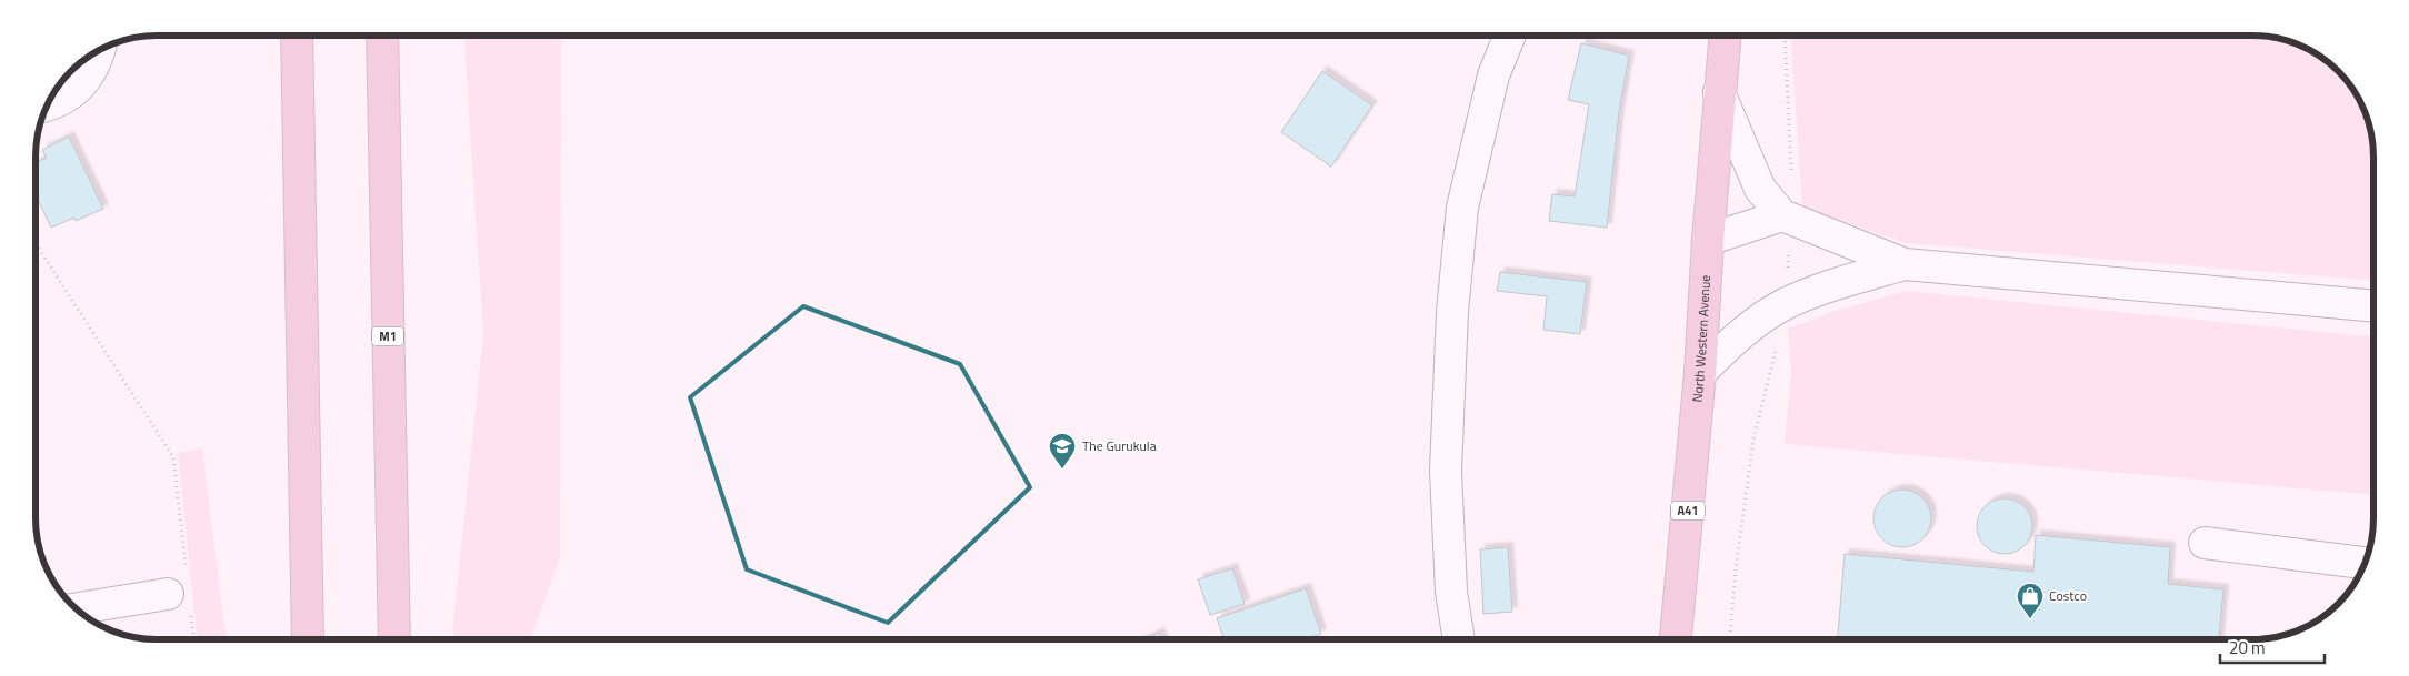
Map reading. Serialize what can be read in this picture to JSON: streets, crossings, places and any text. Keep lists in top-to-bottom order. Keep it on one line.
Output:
{"streets":{"highway":["M1","North Western Avenue","A41"]},"places":{"school or university":["The Gurukula"],"shop":["Costco"]},"scale_bar":"20 m"}
